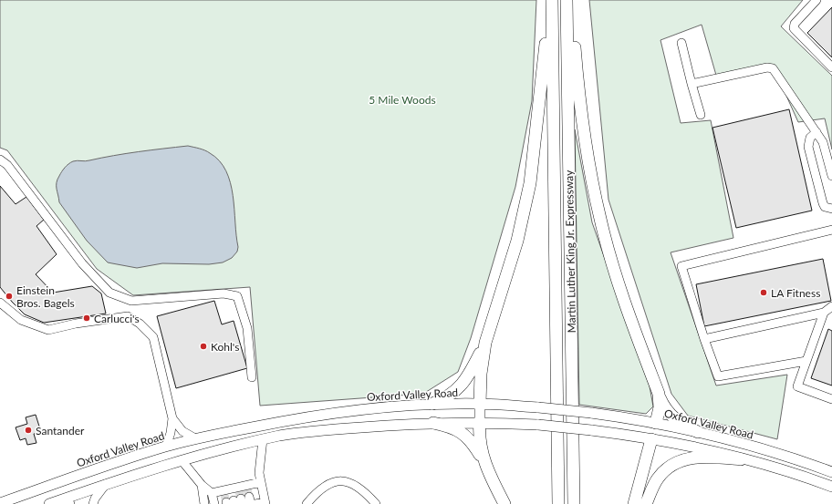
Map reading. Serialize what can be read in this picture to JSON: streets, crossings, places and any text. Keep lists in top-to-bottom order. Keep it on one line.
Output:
{"streets":{"highway":["Martin Luther King Jr. Expressway"],"main road":["Oxford Valley Road"]},"parks":["5 Mile Woods"],"places":["LA Fitness","Einstein Bros. Bagels","Carlucci's","Kohl's","Santander"]}
